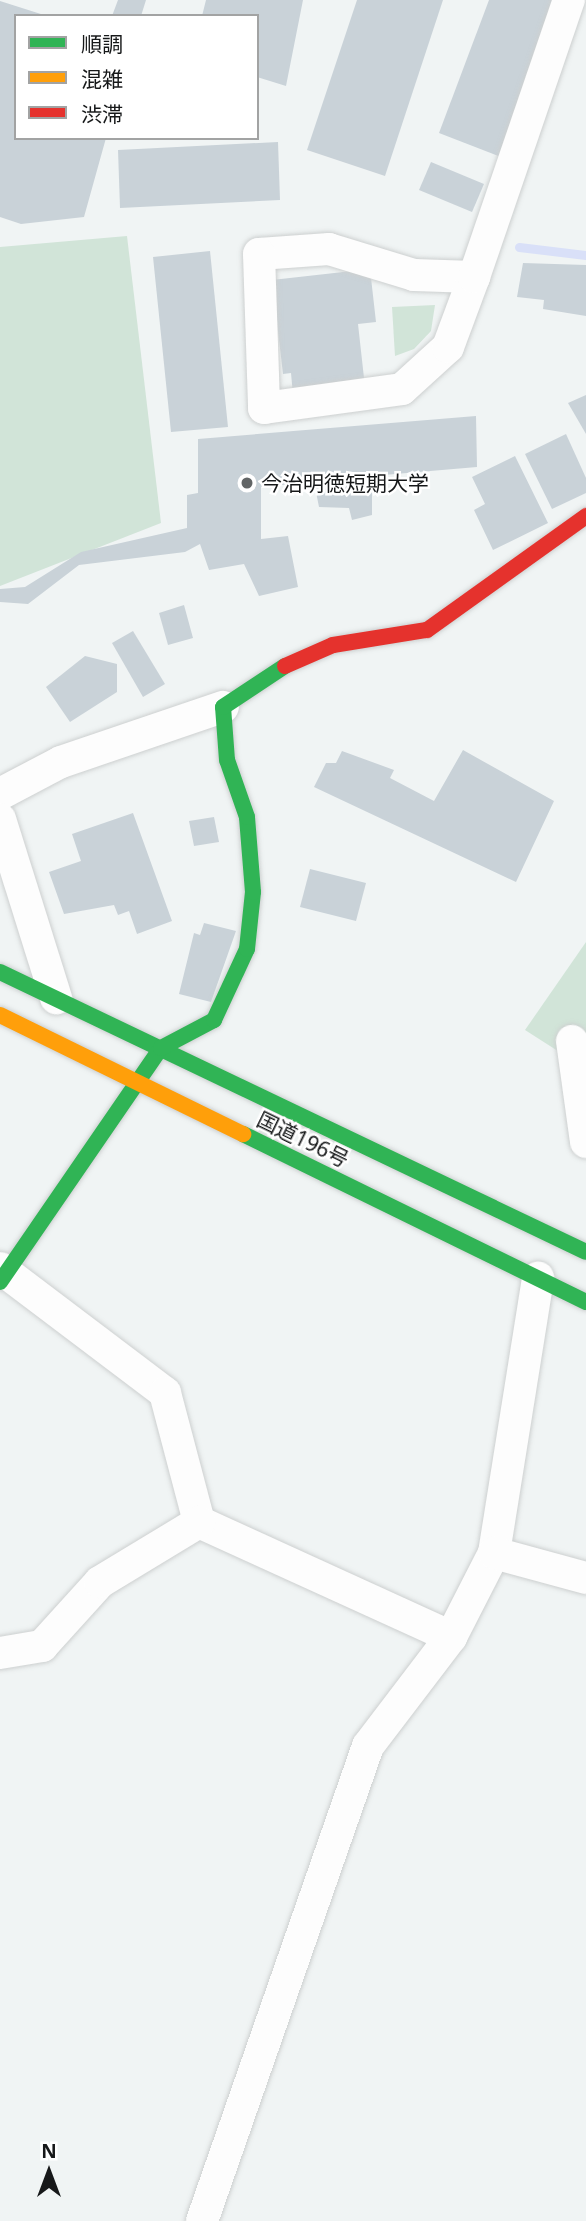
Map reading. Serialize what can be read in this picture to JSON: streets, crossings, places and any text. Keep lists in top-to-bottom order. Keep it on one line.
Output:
{"streets":{"main road":["国道196号"]},"places":["今治明徳短期大学"],"legend":["順調","混雑","渋滞"],"north":"top"}
